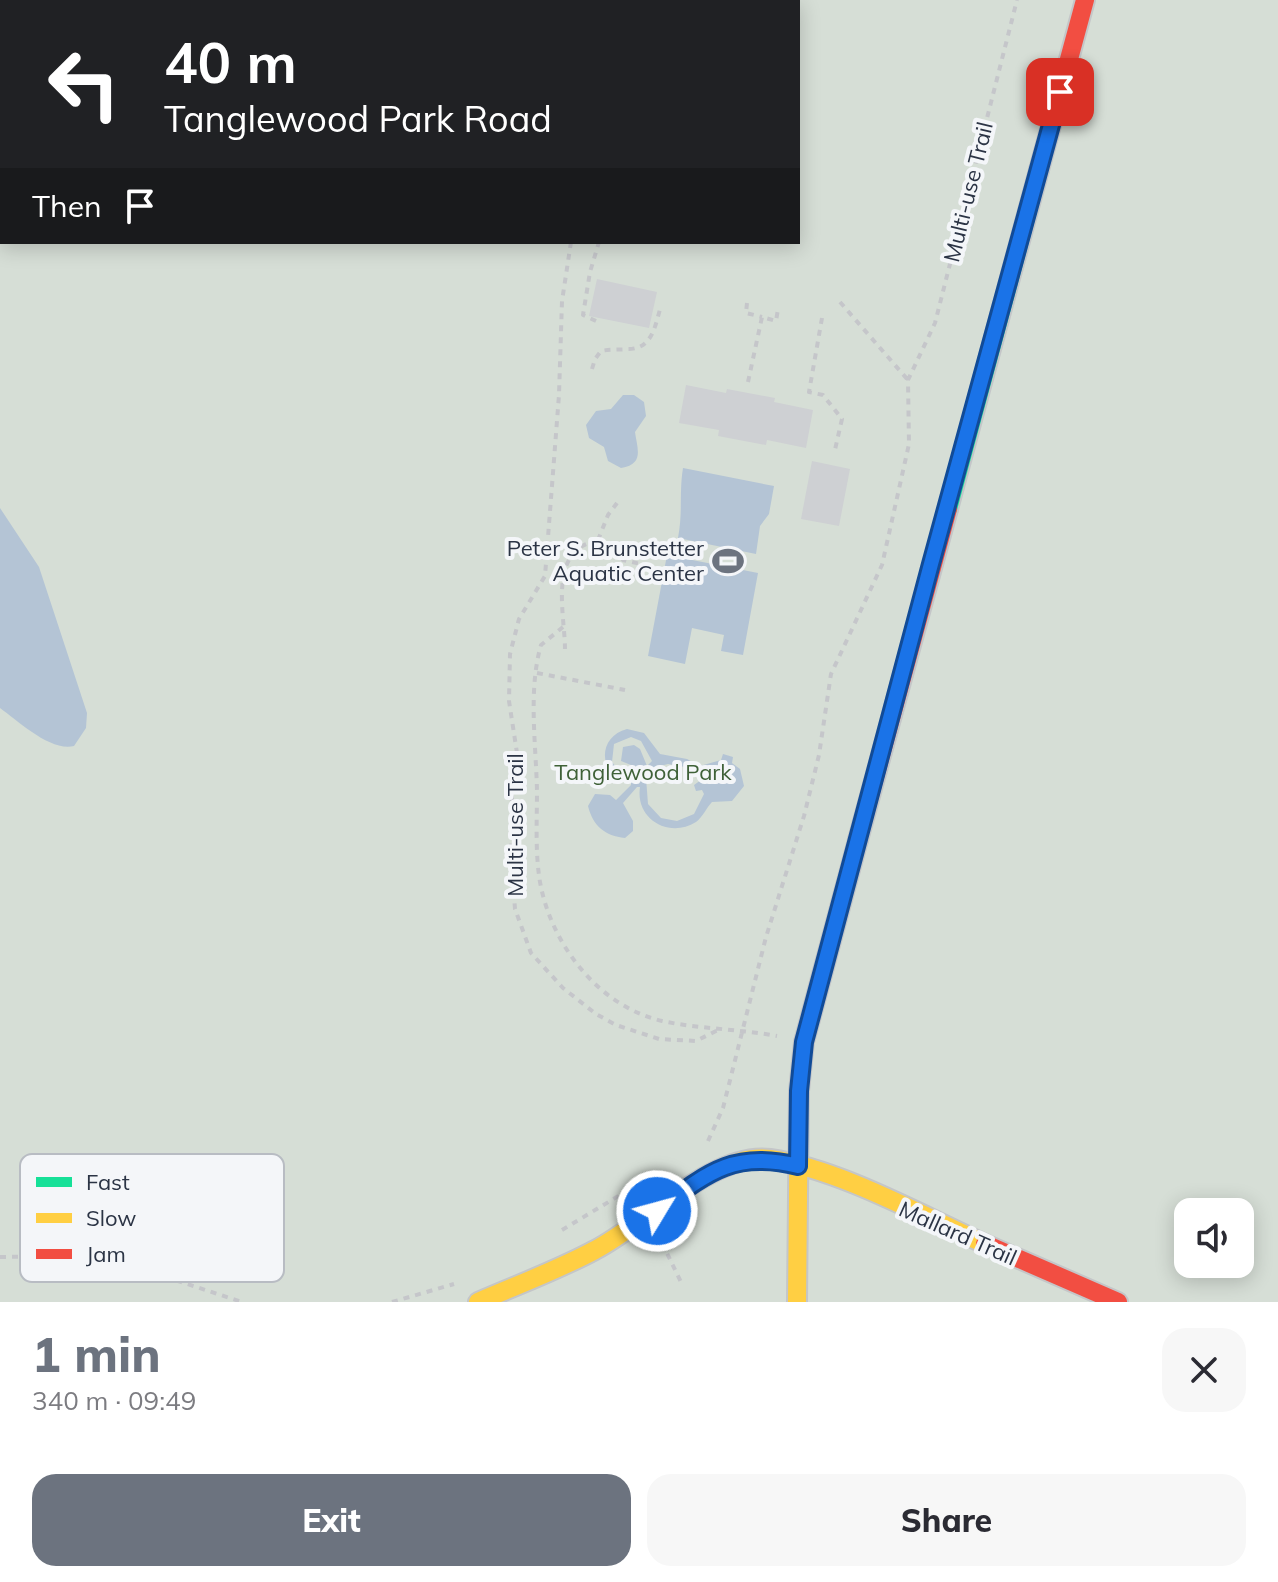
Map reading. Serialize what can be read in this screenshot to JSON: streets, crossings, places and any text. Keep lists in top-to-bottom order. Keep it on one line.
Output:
{"streets":{"street":["Mallard Trail"],"path":["Multi-use Trail"]},"parks":["Tanglewood Park"],"places":{"sports":["Peter S. Brunstetter Aquatic Center"]},"legend":["Fast","Slow","Jam"],"page":{"turn":["40 m","Tanglewood Park Road"],"then":"Then","heading":["1 min","340 m · 09:49"],"buttons":["Exit","Share"]}}
